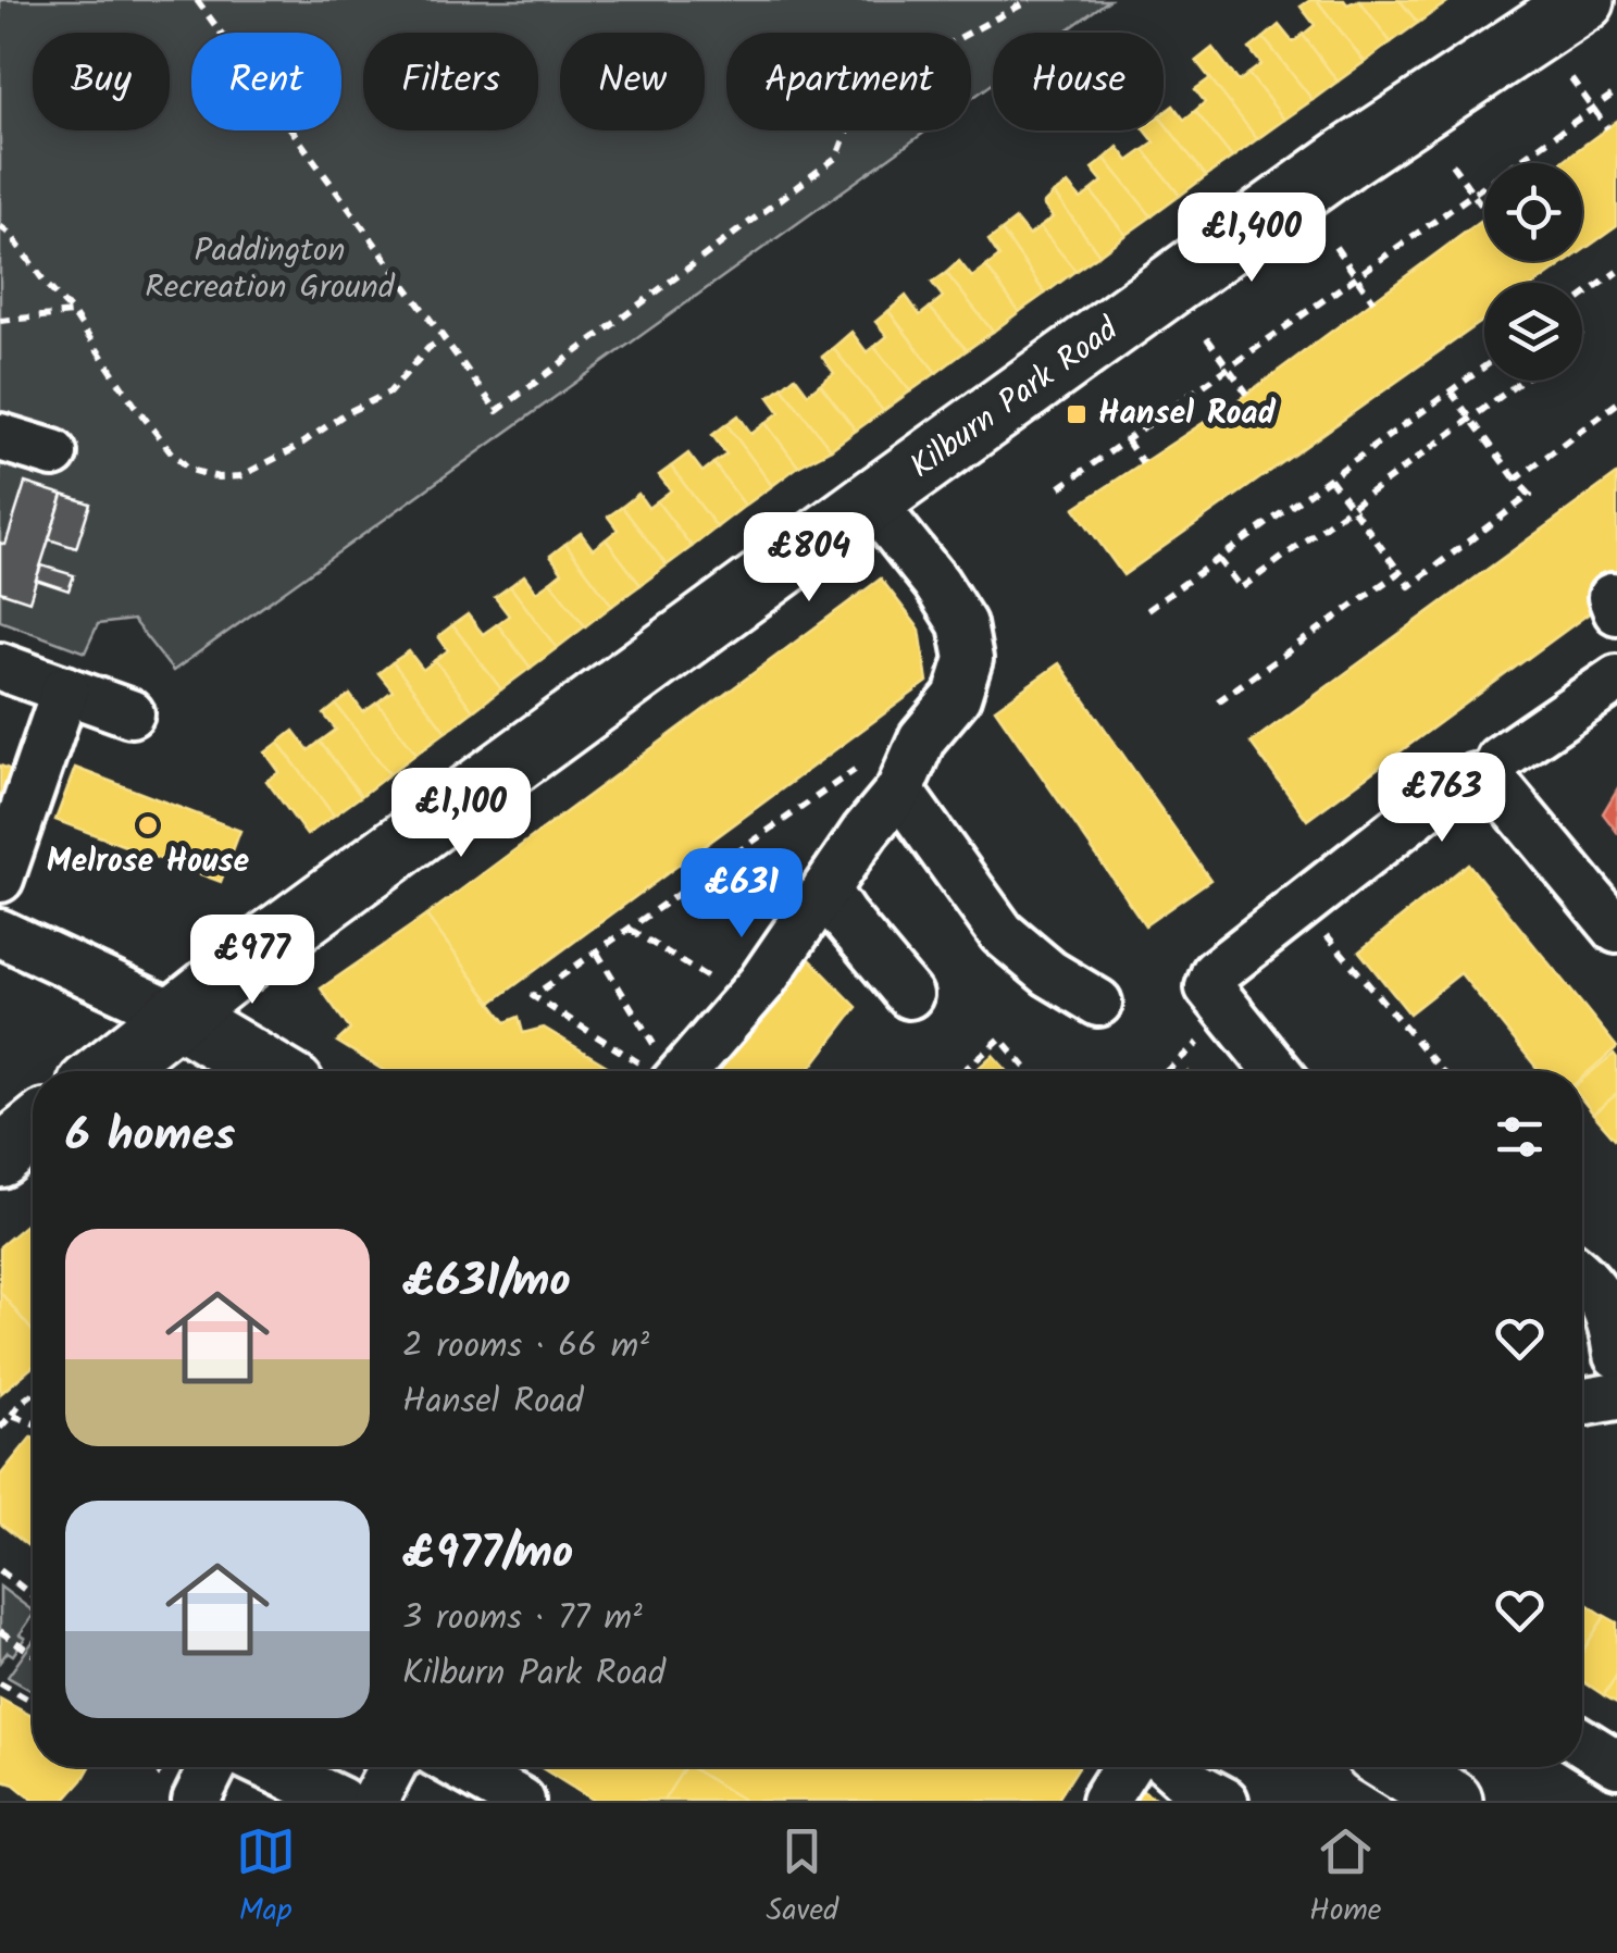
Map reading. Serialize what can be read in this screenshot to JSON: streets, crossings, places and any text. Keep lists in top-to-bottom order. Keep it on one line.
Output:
{"streets":{"main road":["Kilburn Park Road"]},"parks":["Paddington Recreation Ground"],"places":{"transit":["Hansel Road"],"other":["Melrose House"]},"page":{"chip":["Buy","Rent","Filters","New","Apartment","House"],"price":["£1,400","£804","£763","£1,100","£631","£977"],"heading":"6 homes","list":[{"name":"£631/mo","note":"2 rooms · 66 m² · Hansel Road"},{"name":"£977/mo","note":"3 rooms · 77 m² · Kilburn Park Road"}],"tabs":["Map","Saved","Home"]}}
